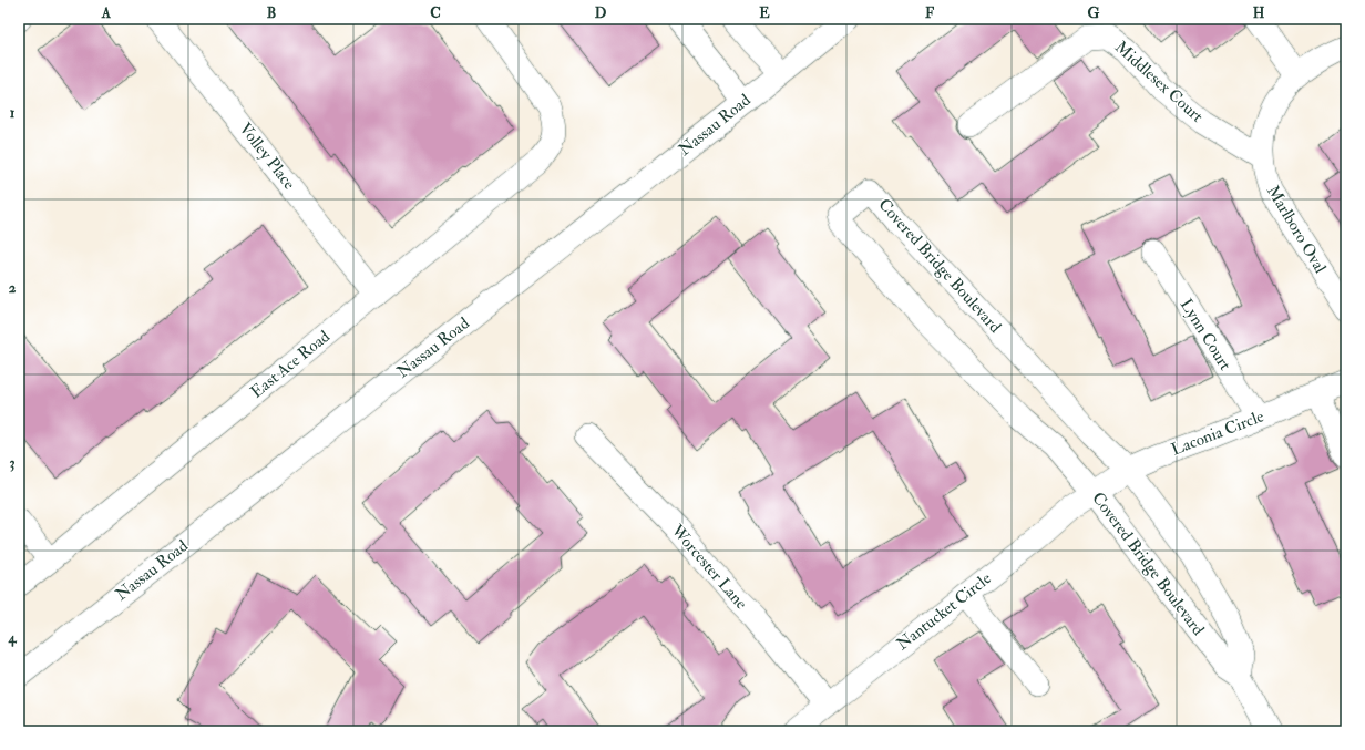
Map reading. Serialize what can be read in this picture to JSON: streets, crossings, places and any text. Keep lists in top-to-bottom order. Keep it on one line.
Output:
{"streets":{"street":["Middlesex Court","Nassau Road","Volley Place","Marlboro Oval","Covered Bridge Boulevard","Lynn Court","East Ace Road","Laconia Circle","Worcester Lane","Nantucket Circle"]},"crossings":[["Middlesex Court","Marlboro Oval"],["Volley Place","East Ace Road"],["Covered Bridge Boulevard","Laconia Circle"],["Covered Bridge Boulevard","Nantucket Circle"],["Lynn Court","Laconia Circle"],["Laconia Circle","Nantucket Circle"],["Worcester Lane","Nantucket Circle"]],"grid":{"columns":["A","B","C","D","E","F","G","H"],"rows":["1","2","3","4"]}}
